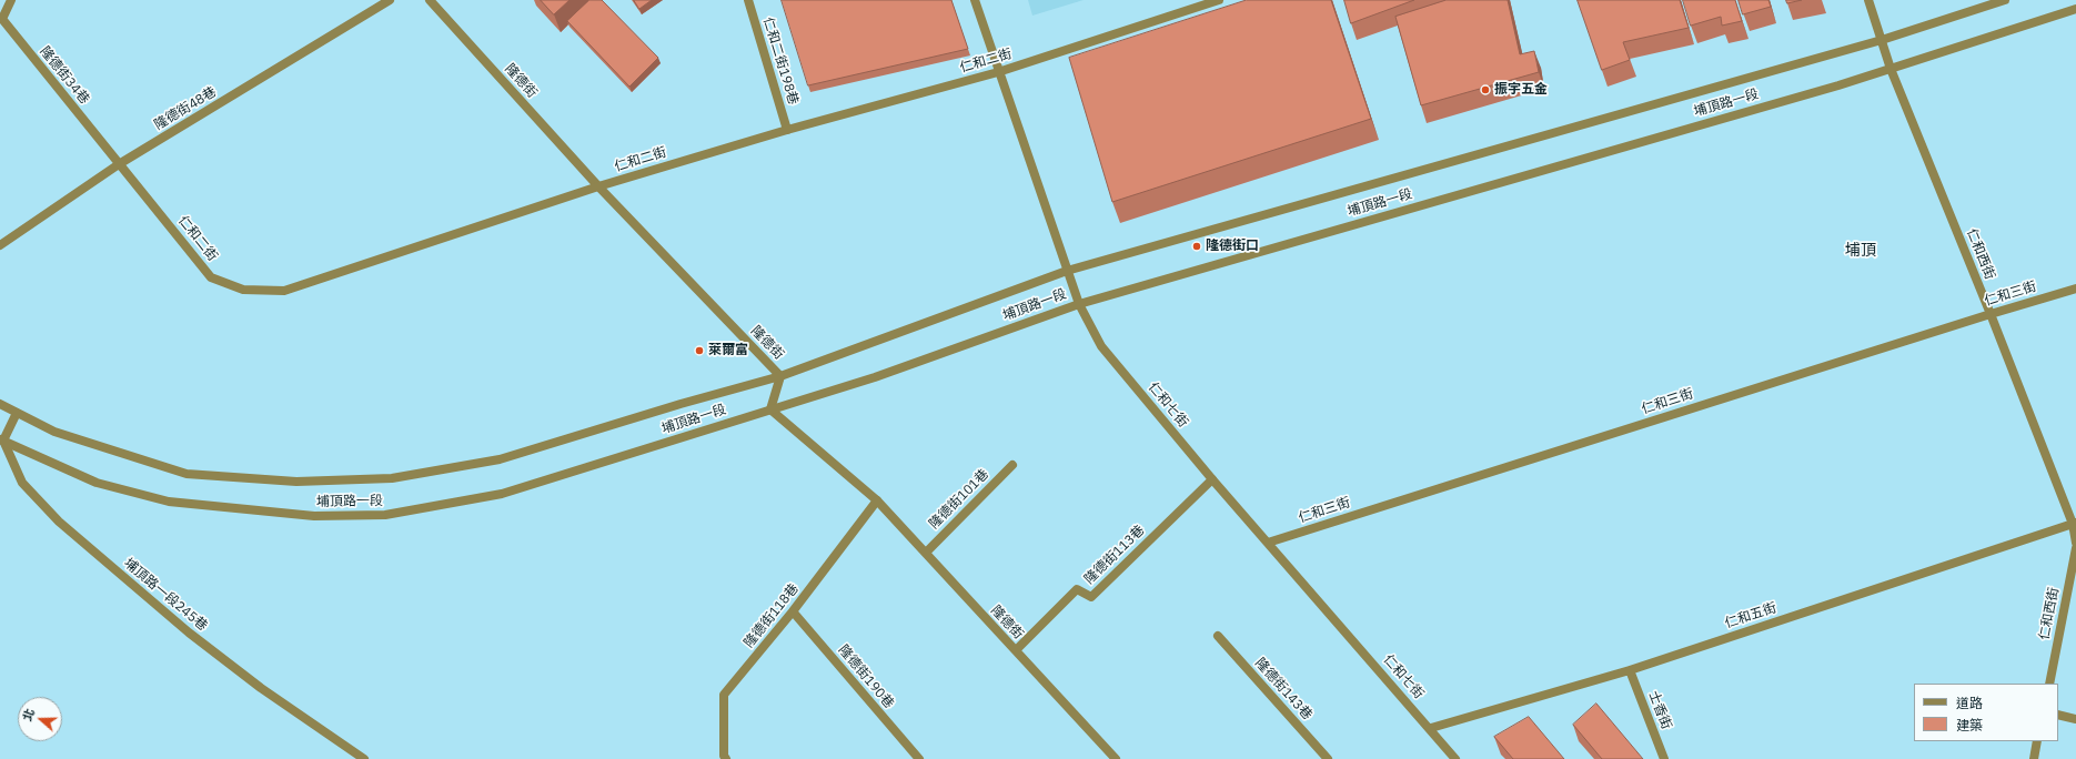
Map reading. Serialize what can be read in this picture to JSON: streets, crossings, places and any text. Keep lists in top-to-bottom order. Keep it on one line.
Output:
{"streets":{"street":["仁和二街198巷","仁和二街","隆德街34巷","隆德街","埔頂路一段","隆德街48巷","仁和西街","仁和三街","仁和七街","隆德街101巷","隆德街113巷","埔頂路一段245巷","隆德街118巷","仁和五街","隆德街190巷","隆德街143巷","士香街"]},"crossings":[["仁和二街198巷","仁和二街"],["仁和二街","隆德街34巷"],["仁和二街","隆德街"],["仁和二街","隆德街48巷"],["仁和二街","仁和七街"],["隆德街34巷","隆德街48巷"],["隆德街","埔頂路一段"],["隆德街","隆德街101巷"],["隆德街","隆德街113巷"],["隆德街","隆德街118巷"],["埔頂路一段","仁和西街"],["埔頂路一段","仁和七街"],["埔頂路一段","埔頂路一段245巷"],["仁和西街","仁和三街"],["仁和西街","仁和五街"],["仁和三街","仁和七街"],["仁和七街","隆德街113巷"],["仁和七街","仁和五街"],["隆德街118巷","隆德街190巷"],["仁和五街","士香街"]],"districts":["埔頂"],"places":["振宇五金","隆德街口","萊爾富"],"legend":["道路","建築"],"north":"left"}
